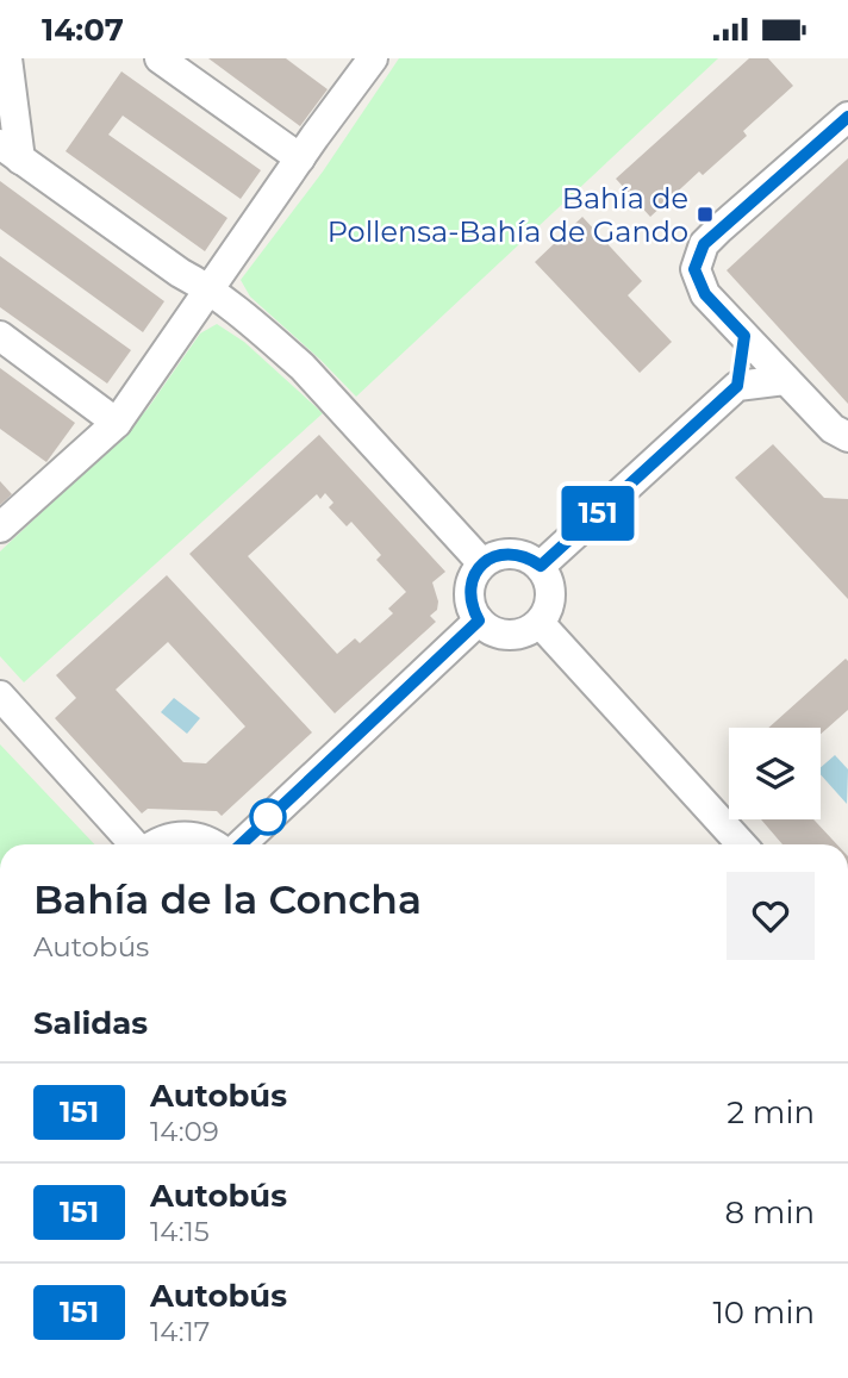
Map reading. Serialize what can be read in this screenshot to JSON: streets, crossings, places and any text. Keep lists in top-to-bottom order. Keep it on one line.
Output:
{"places":{"transit":["Bahía de Pollensa-Bahía de Gando"]},"lines":["bus line 151"],"page":{"status":"14:07","on_map":"151","heading":[["Bahía de la Concha","Autobús"],"Salidas"],"list":[{"mark":"151","name":"Autobús","note":"14:09","value":"2 min"},{"mark":"151","name":"Autobús","note":"14:15","value":"8 min"},{"mark":"151","name":"Autobús","note":"14:17","value":"10 min"}]}}
